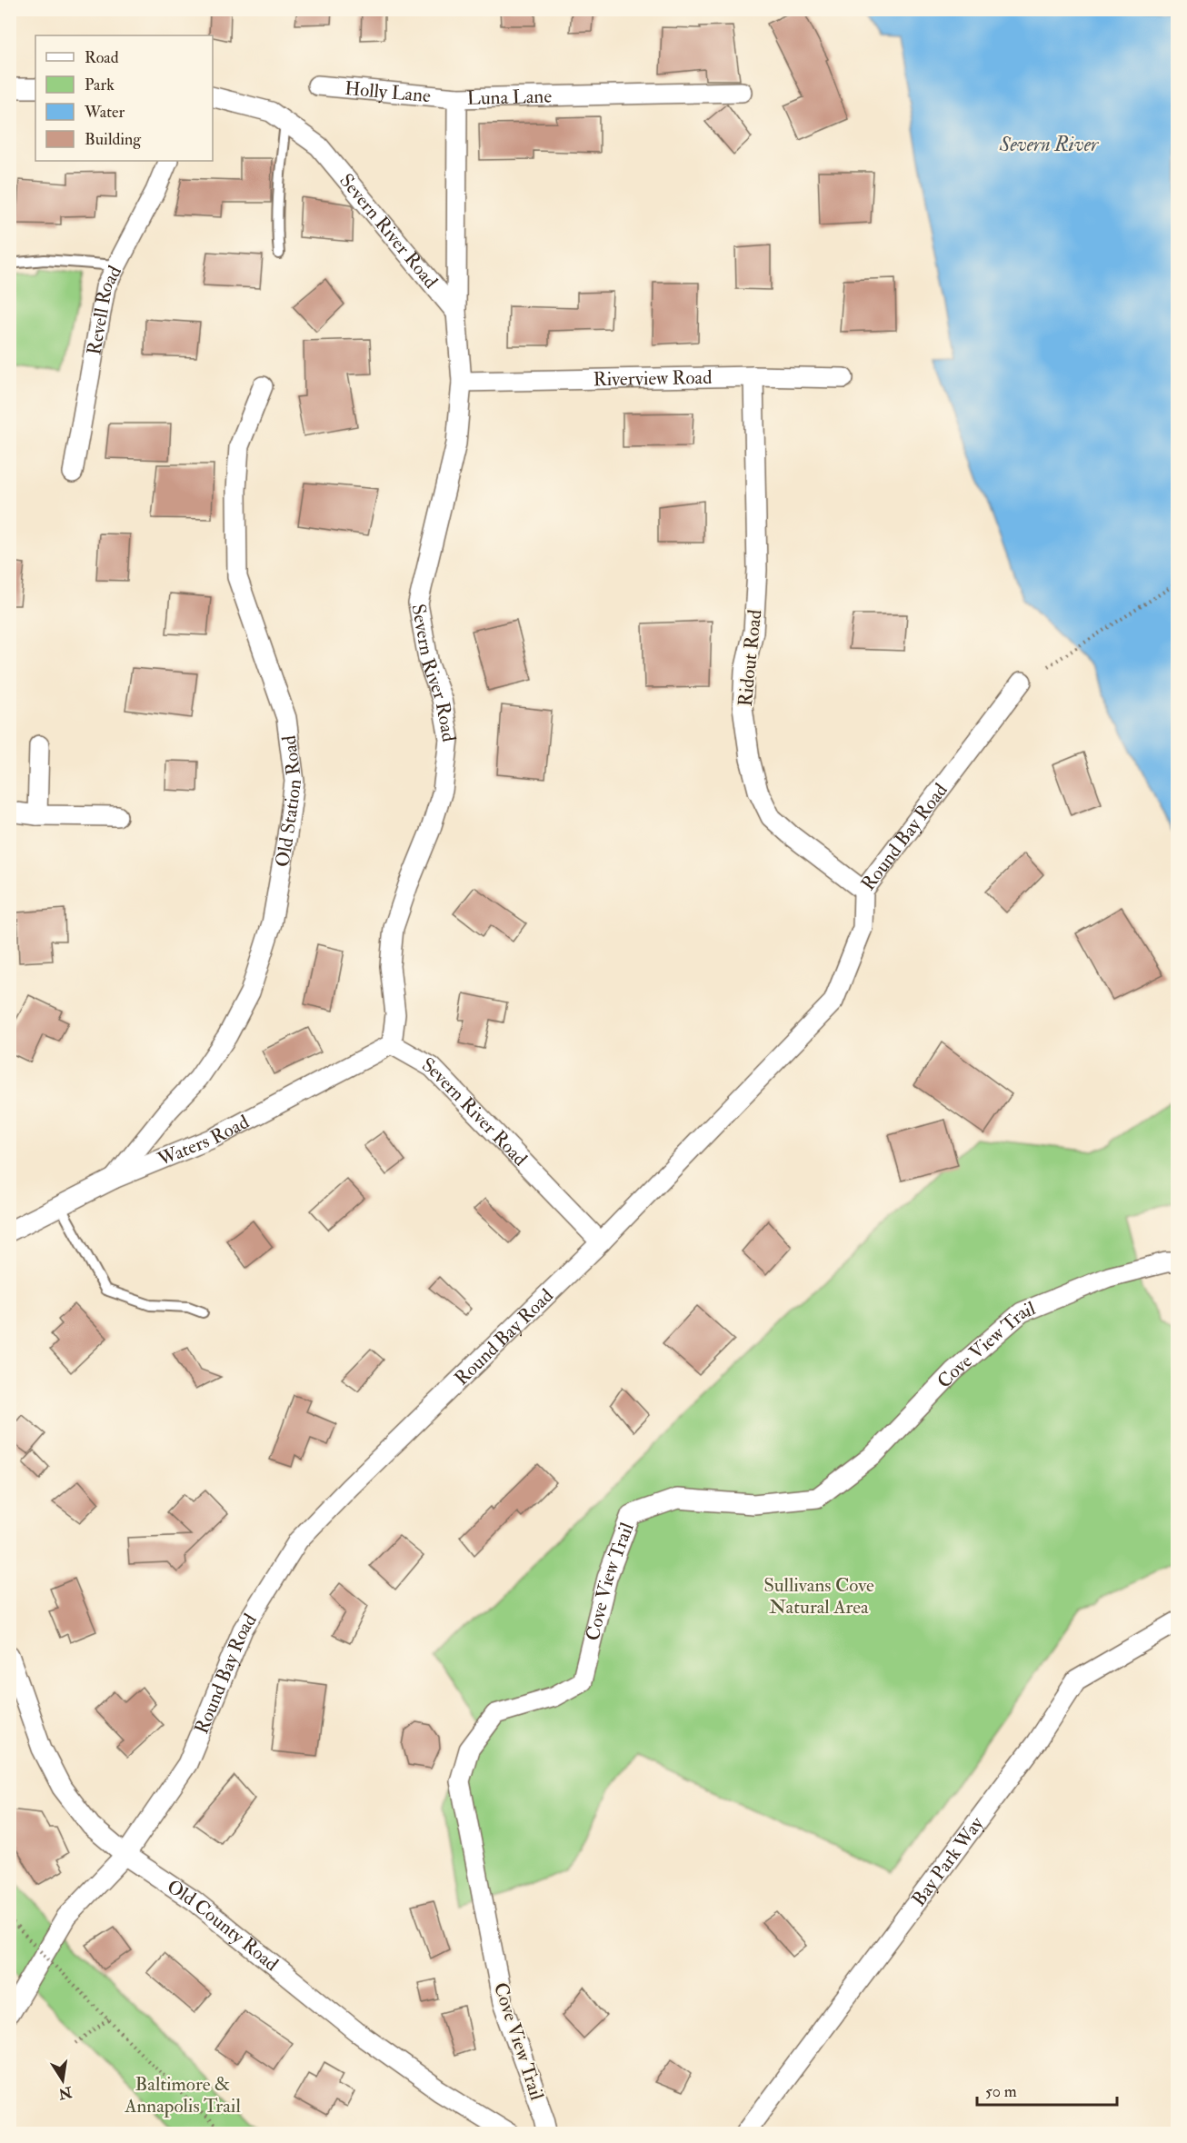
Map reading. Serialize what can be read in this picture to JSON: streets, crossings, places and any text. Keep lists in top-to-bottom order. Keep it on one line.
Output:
{"streets":{"street":["Holly Lane","Luna Lane","Severn River Road","Revell Road","Riverview Road","Ridout Road","Old Station Road","Round Bay Road","Waters Road","Cove View Trail","Bay Park Way","Old County Road"]},"crossings":[["Holly Lane","Luna Lane"],["Luna Lane","Severn River Road"],["Severn River Road","Riverview Road"],["Severn River Road","Round Bay Road"],["Severn River Road","Waters Road"],["Riverview Road","Ridout Road"],["Ridout Road","Round Bay Road"],["Old Station Road","Waters Road"],["Round Bay Road","Old County Road"]],"water":["Severn River"],"parks":["Sullivans Cove Natural Area","Baltimore & Annapolis Trail"],"legend":["Road","Park","Water","Building"],"scale_bar":"50 m","north":"bottom"}
